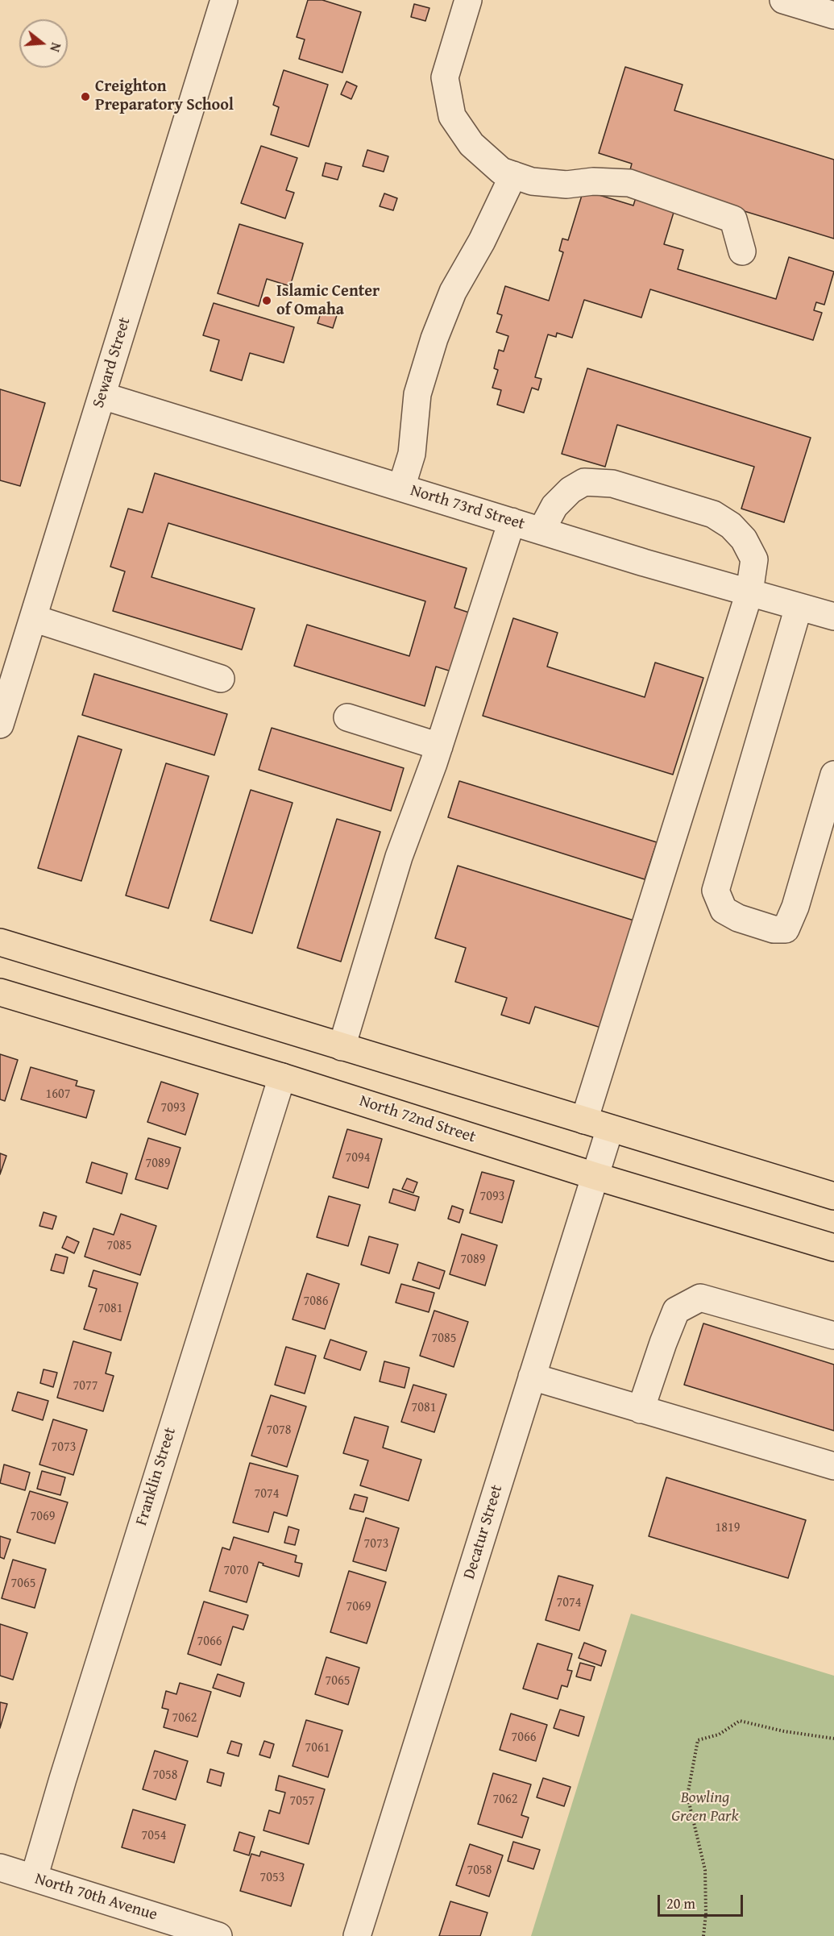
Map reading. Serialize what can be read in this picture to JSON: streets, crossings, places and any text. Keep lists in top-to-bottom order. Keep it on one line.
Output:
{"streets":{"main road":["North 72nd Street"],"street":["Seward Street","North 73rd Street","Franklin Street","Decatur Street","North 70th Avenue"]},"crossings":[["Seward Street","North 73rd Street"],["North 72nd Street","Franklin Street"],["North 72nd Street","Decatur Street"],["Franklin Street","North 70th Avenue"]],"parks":["Bowling Green Park"],"places":["Creighton Preparatory School","Islamic Center of Omaha"],"house_numbers":["1607","7093","7094","7089","7093","7085","7089","7086","7081","7085","7077","7081","7078","7073","7074","7069","1819","7073","7070","7065","7074","7069","7066","7065","7062","7066","7061","7058","7062","7057","7054","7058","7053"],"scale_bar":"20 m","north":"right"}
